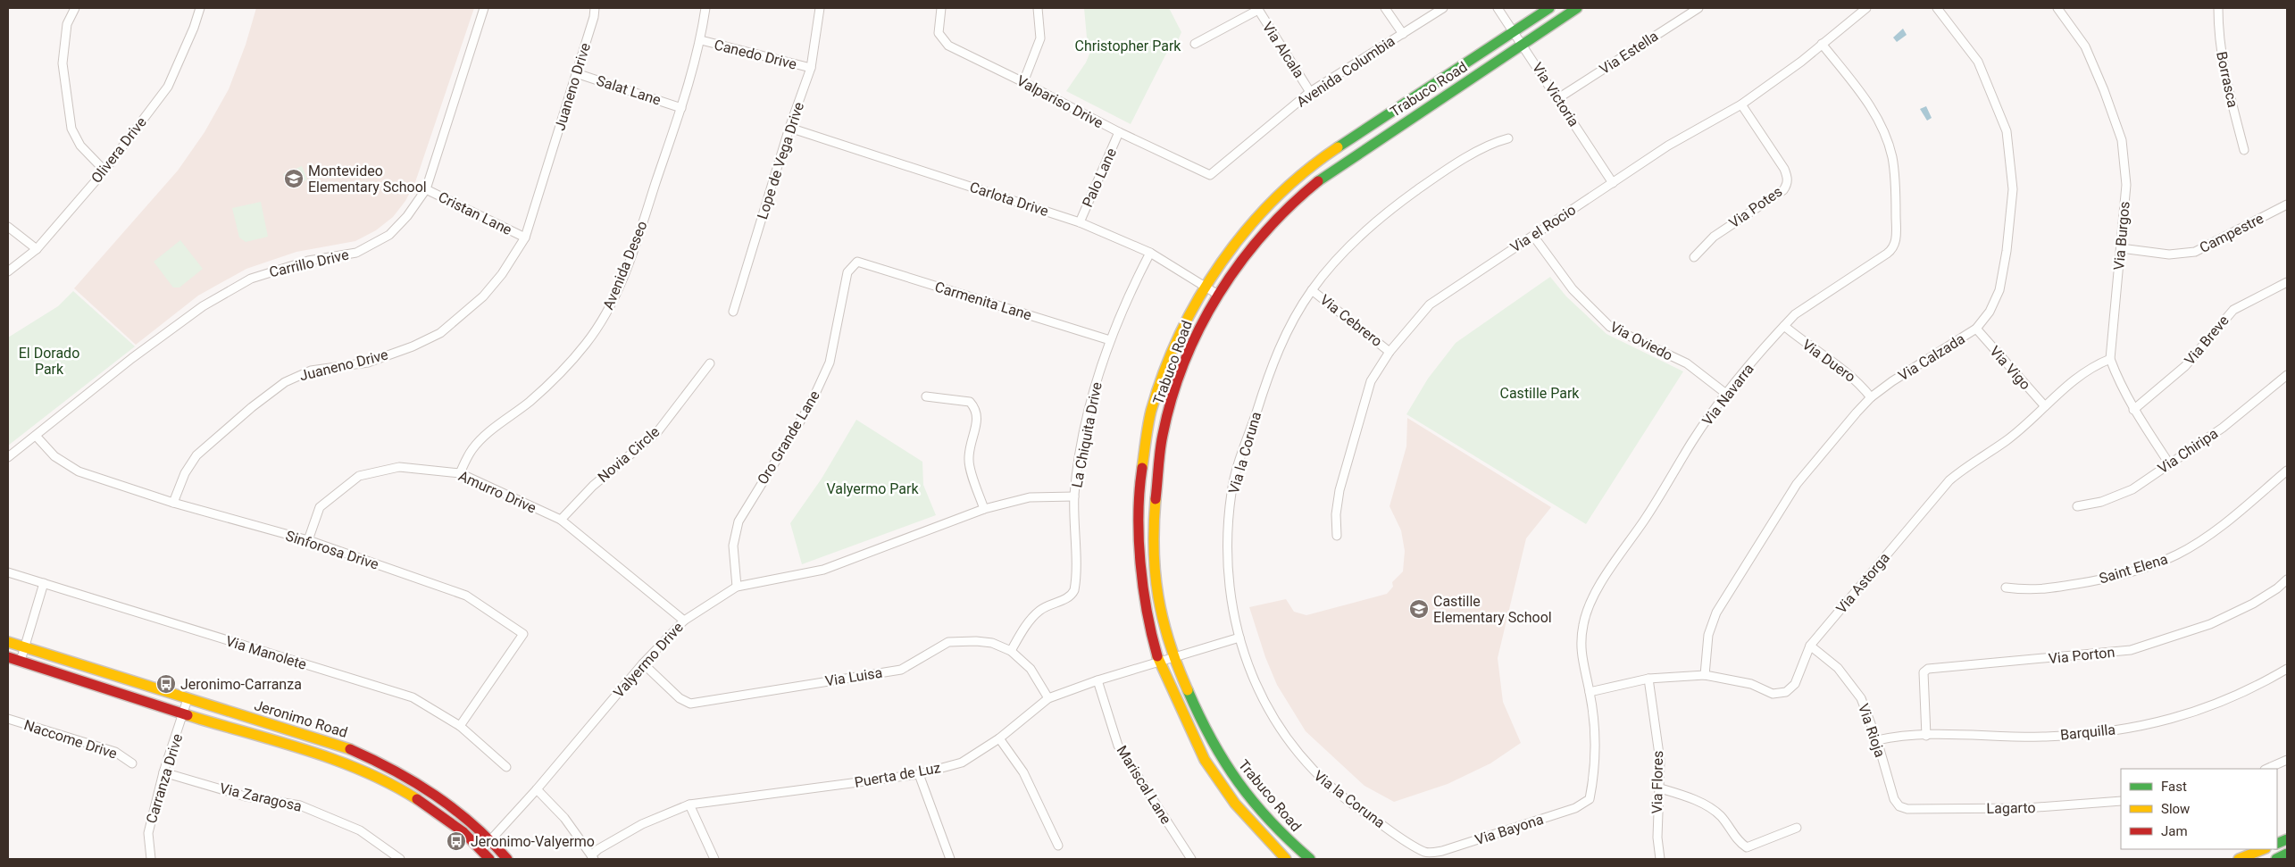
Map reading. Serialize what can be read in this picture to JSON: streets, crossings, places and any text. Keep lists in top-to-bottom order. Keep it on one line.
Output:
{"streets":{"main road":["Trabuco Road","Jeronimo Road"],"street":["Via Alcala","Via Estella","Canedo Drive","Avenida Columbia","Borrasca","Juaneno Drive","Salat Lane","Via Victoria","Valpariso Drive","Olivera Drive","Lope de Vega Drive","Palo Lane","Carlota Drive","Via Potes","Cristan Lane","Via el Rocio","Campestre","Via Burgos","Carrillo Drive","Avenida Deseo","Carmenita Lane","Via Cebrero","Via Breve","Via Oviedo","Via Calzada","Via Duero","Via Vigo","Via Navarra","La Chiquita Drive","Oro Grande Lane","Via Chiripa","Via la Coruna","Novia Circle","Amurro Drive","Sinforosa Drive","Saint Elena","Via Astorga","Via Manolete","Via Porton","Valyermo Drive","Via Luisa","Via Rioja","Barquilla","Naccome Drive","Puerta de Luz","Carranza Drive","Via Flores","Mariscal Lane","Via Zaragosa","Lagarto","Via Bayona"]},"crossings":[["Via Alcala","Avenida Columbia"],["Via Estella","Via Victoria"],["Canedo Drive","Lope de Vega Drive"],["Canedo Drive","Avenida Deseo"],["Avenida Columbia","Valpariso Drive"],["Juaneno Drive","Salat Lane"],["Juaneno Drive","Cristan Lane"],["Juaneno Drive","Sinforosa Drive"],["Trabuco Road","Via Victoria"],["Trabuco Road","Carlota Drive"],["Trabuco Road","Puerta de Luz"],["Salat Lane","Avenida Deseo"],["Via Victoria","Via el Rocio"],["Valpariso Drive","Palo Lane"],["Lope de Vega Drive","Carlota Drive"],["Palo Lane","Carlota Drive"],["Carlota Drive","La Chiquita Drive"],["Via Potes","Via el Rocio"],["Cristan Lane","Carrillo Drive"],["Via el Rocio","Via Cebrero"],["Via el Rocio","Via Oviedo"],["Via el Rocio","Via Navarra"],["Campestre","Via Burgos"],["Via Burgos","Via Breve"],["Via Burgos","Via Chiripa"],["Via Burgos","Via Astorga"],["Carrillo Drive","Sinforosa Drive"],["Avenida Deseo","Amurro Drive"],["Carmenita Lane","La Chiquita Drive"],["Carmenita Lane","Oro Grande Lane"],["Via Cebrero","Via la Coruna"],["Via Oviedo","Via Navarra"],["Via Calzada","Via Duero"],["Via Calzada","Via Vigo"],["Via Calzada","Via Astorga"],["Via Duero","Via Navarra"],["Via Vigo","Via Astorga"],["Via Navarra","Via Astorga"],["Via Navarra","Via Bayona"],["La Chiquita Drive","Valyermo Drive"],["La Chiquita Drive","Via Luisa"],["Oro Grande Lane","Valyermo Drive"],["Via la Coruna","Puerta de Luz"],["Via la Coruna","Via Bayona"],["Novia Circle","Amurro Drive"],["Amurro Drive","Sinforosa Drive"],["Amurro Drive","Valyermo Drive"],["Sinforosa Drive","Via Manolete"],["Via Astorga","Via Rioja"],["Via Astorga","Via Flores"],["Via Porton","Barquilla"],["Valyermo Drive","Via Luisa"],["Valyermo Drive","Jeronimo Road"],["Via Luisa","Puerta de Luz"],["Jeronimo Road","Carranza Drive"],["Via Rioja","Barquilla"],["Via Rioja","Lagarto"],["Puerta de Luz","Mariscal Lane"],["Carranza Drive","Via Zaragosa"]],"parks":["Christopher Park","El Dorado Park","Castille Park","Valyermo Park"],"places":{"school or university":["Montevideo Elementary School","Castille Elementary School"],"bus stop":["Jeronimo-Carranza","Jeronimo-Valyermo"]},"legend":["Fast","Slow","Jam"]}
